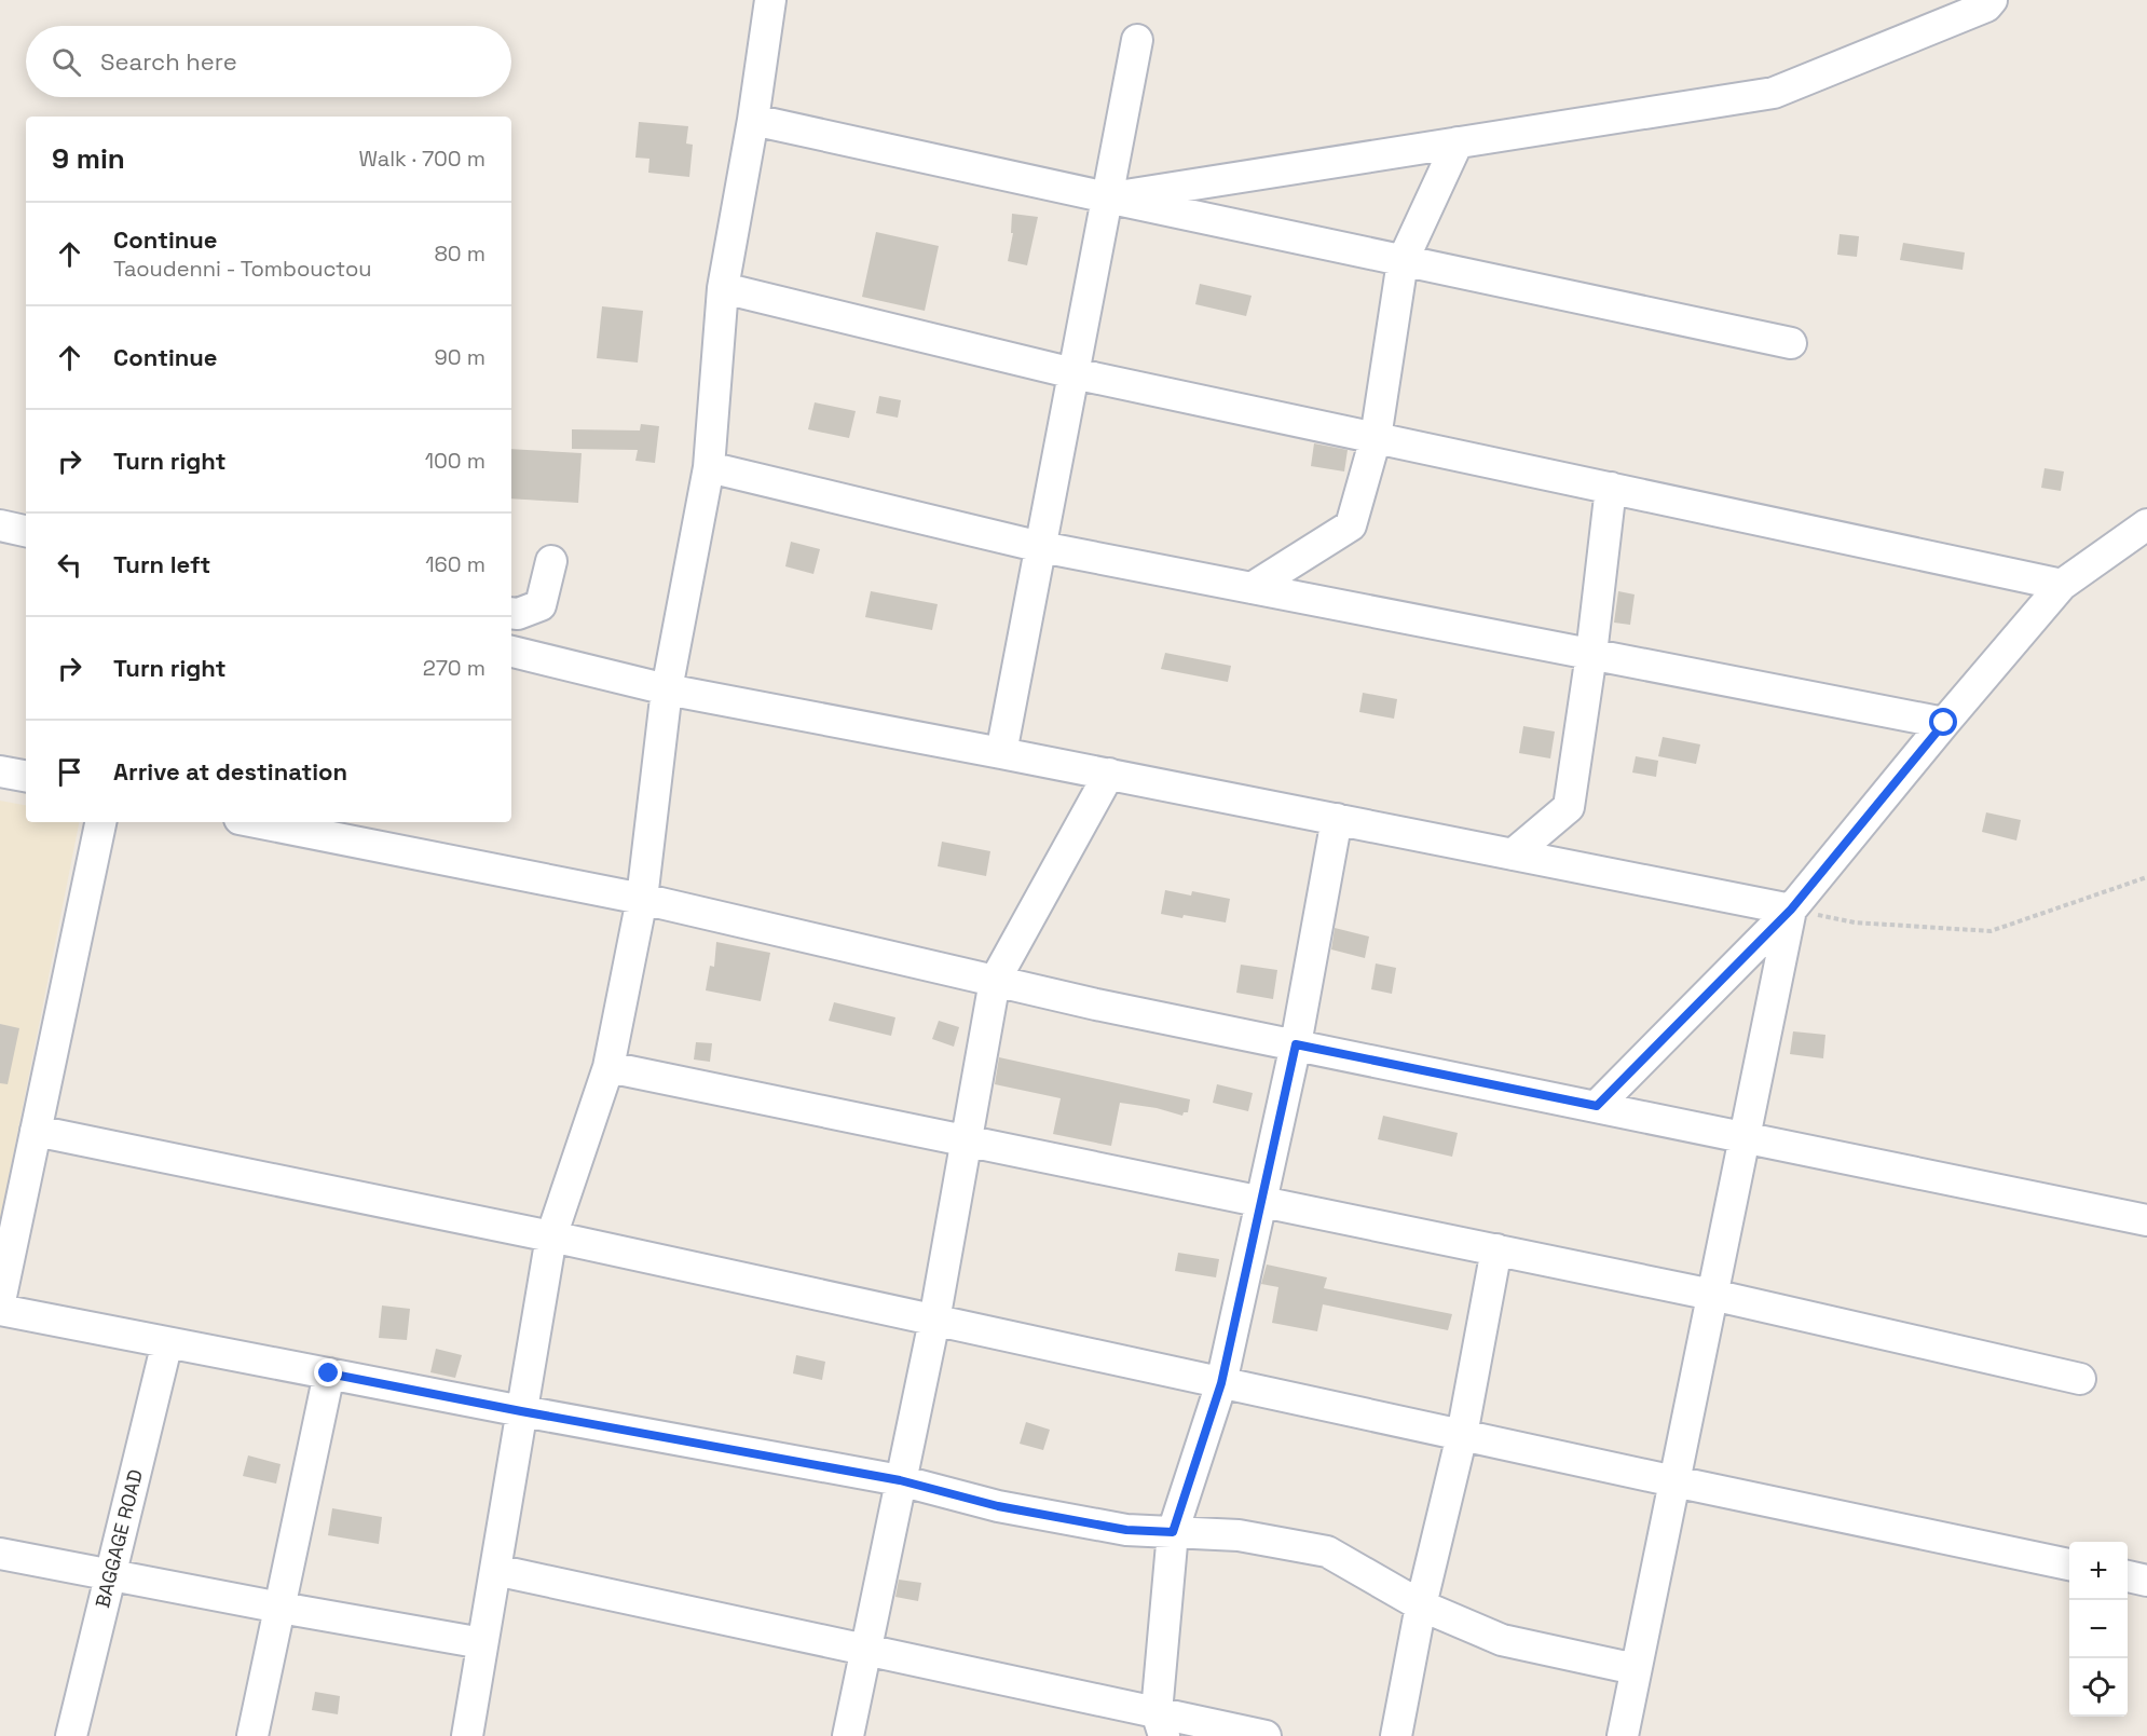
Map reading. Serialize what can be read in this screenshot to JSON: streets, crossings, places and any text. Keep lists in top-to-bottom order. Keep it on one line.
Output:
{"streets":{"street":["BAGGAGE ROAD"]},"page":{"search":"Search here","heading":["9 min","Walk · 700 m"],"list":[["Continue","Taoudenni - Tombouctou","80 m"],["Continue","90 m"],["Turn right","100 m"],["Turn left","160 m"],["Turn right","270 m"],"Arrive at destination"],"map_buttons":["+","−"]}}
